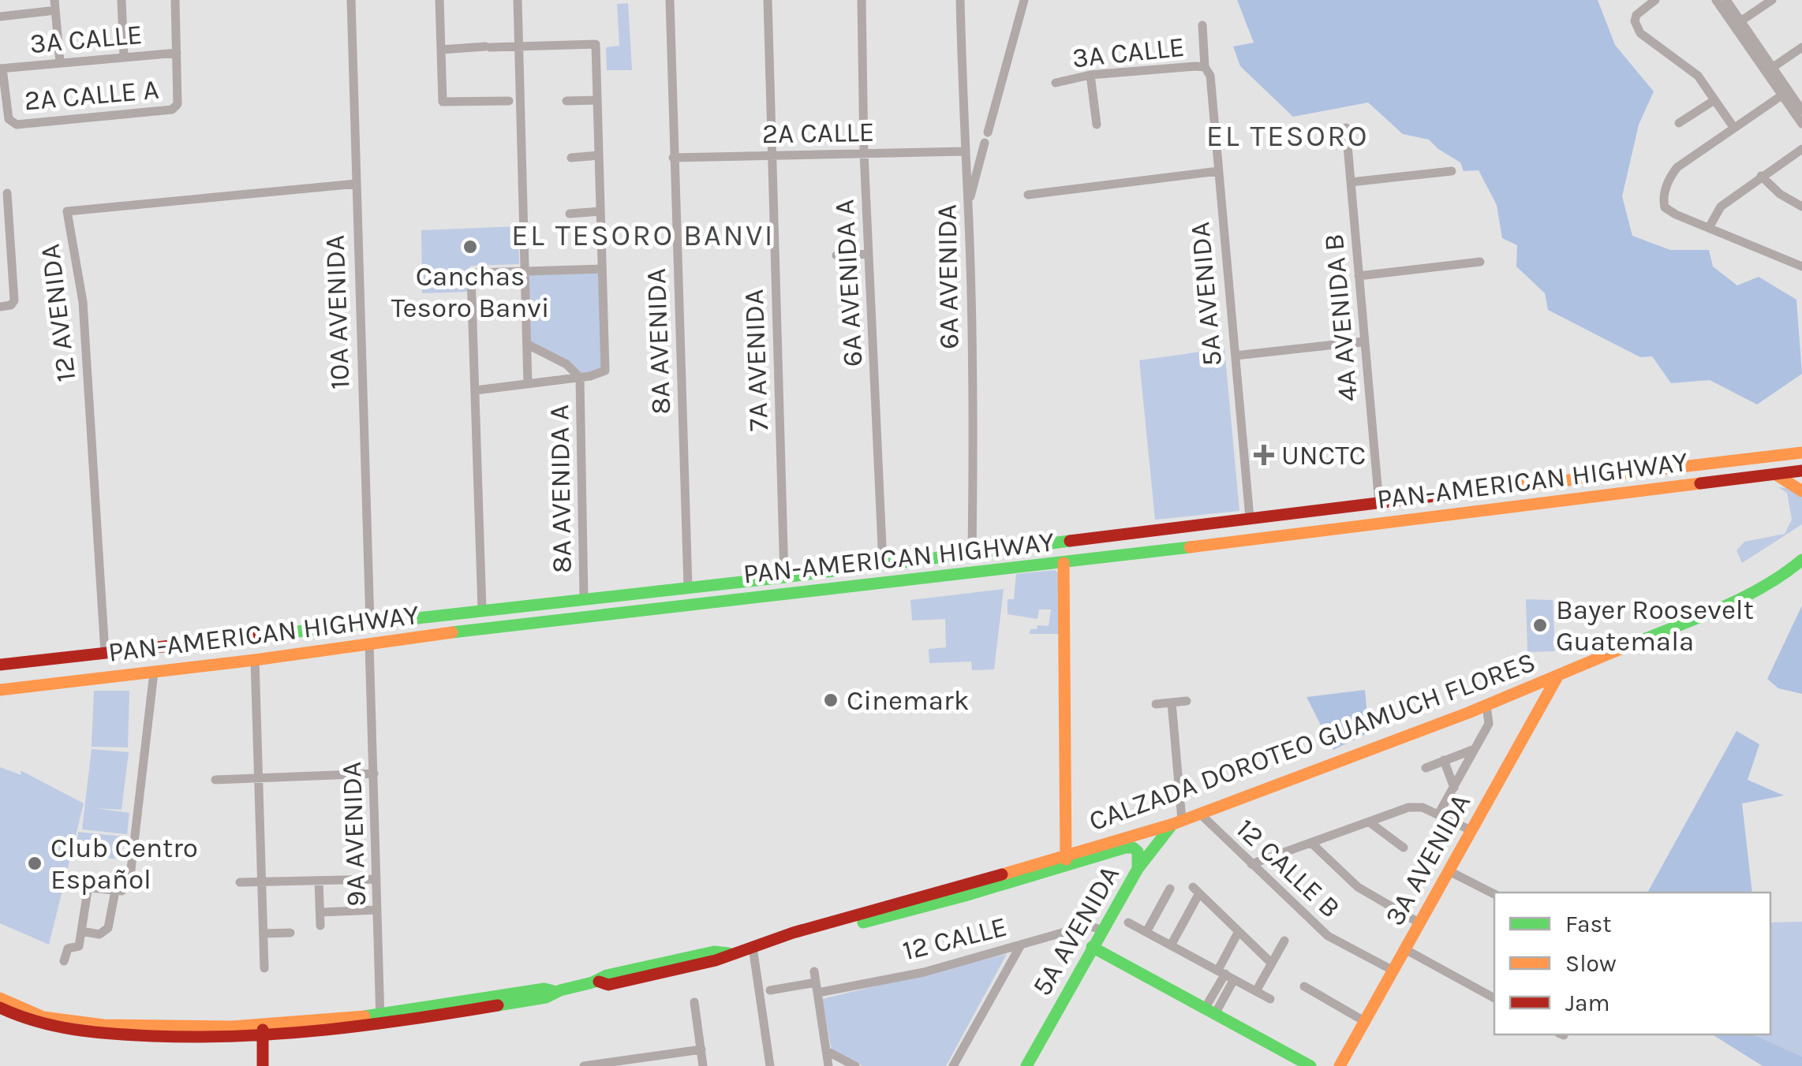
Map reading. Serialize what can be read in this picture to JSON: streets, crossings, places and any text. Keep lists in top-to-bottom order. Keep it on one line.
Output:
{"streets":{"main road":["5A AVENIDA","PAN-AMERICAN HIGHWAY","CALZADA DOROTEO GUAMUCH FLORES","3A AVENIDA"],"street":["3A CALLE","2A CALLE A","2A CALLE","6A AVENIDA","6A AVENIDA A","10A AVENIDA","12 AVENIDA","4A AVENIDA B","8A AVENIDA","7A AVENIDA","8A AVENIDA A","9A AVENIDA","12 CALLE B","12 CALLE"]},"crossings":[["3A CALLE","2A CALLE A"],["3A CALLE","5A AVENIDA"],["2A CALLE","6A AVENIDA"],["2A CALLE","6A AVENIDA A"],["2A CALLE","8A AVENIDA"],["2A CALLE","7A AVENIDA"],["6A AVENIDA","PAN-AMERICAN HIGHWAY"],["6A AVENIDA A","PAN-AMERICAN HIGHWAY"],["5A AVENIDA","PAN-AMERICAN HIGHWAY"],["5A AVENIDA","CALZADA DOROTEO GUAMUCH FLORES"],["5A AVENIDA","12 CALLE"],["10A AVENIDA","12 AVENIDA"],["10A AVENIDA","PAN-AMERICAN HIGHWAY"],["12 AVENIDA","PAN-AMERICAN HIGHWAY"],["4A AVENIDA B","PAN-AMERICAN HIGHWAY"],["8A AVENIDA","PAN-AMERICAN HIGHWAY"],["7A AVENIDA","PAN-AMERICAN HIGHWAY"],["PAN-AMERICAN HIGHWAY","8A AVENIDA A"],["PAN-AMERICAN HIGHWAY","9A AVENIDA"],["CALZADA DOROTEO GUAMUCH FLORES","9A AVENIDA"],["CALZADA DOROTEO GUAMUCH FLORES","3A AVENIDA"],["CALZADA DOROTEO GUAMUCH FLORES","12 CALLE B"],["3A AVENIDA","12 CALLE B"]],"districts":["EL TESORO","EL TESORO BANVI"],"places":{"other":["Canchas Tesoro Banvi","Bayer Roosevelt Guatemala","Cinemark","Club Centro Español"],"health":["UNCTC"]},"legend":["Fast","Slow","Jam"]}
